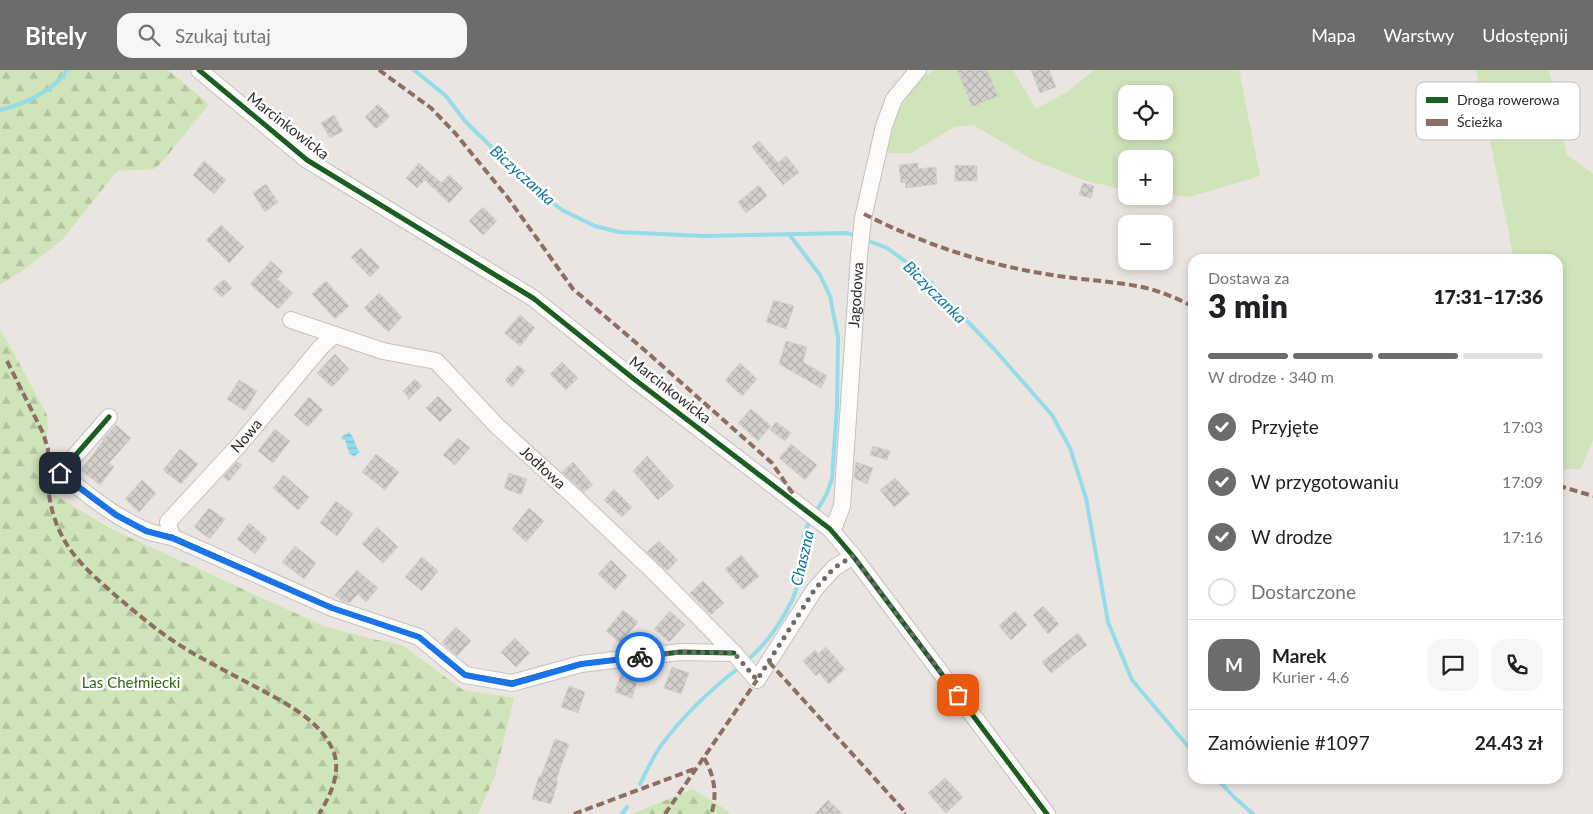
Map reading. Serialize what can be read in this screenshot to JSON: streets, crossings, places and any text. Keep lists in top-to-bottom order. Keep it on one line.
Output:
{"streets":{"street":["Marcinkowicka","Jagodowa","Nowa","Jodłowa"]},"crossings":[["Marcinkowicka","Jagodowa"],["Nowa","Jodłowa"]],"water":["Biczyczanka","Chaszna"],"parks":["Las Chełmiecki"],"legend":["Droga rowerowa","Ścieżka"],"page":{"header":"Bitely","search":"Szukaj tutaj","nav":["Mapa","Warstwy","Udostępnij"],"map_buttons":["+","−"],"heading":["3 min","Dostawa za","17:31–17:36"],"panel":["Marek","Kurier · 4.6","Zamówienie #1097","24.43 zł"],"bar":"W drodze · 340 m","list":[["Przyjęte","17:03"],["W przygotowaniu","17:09"],["W drodze","17:16"],"Dostarczone"],"round":"M"}}
